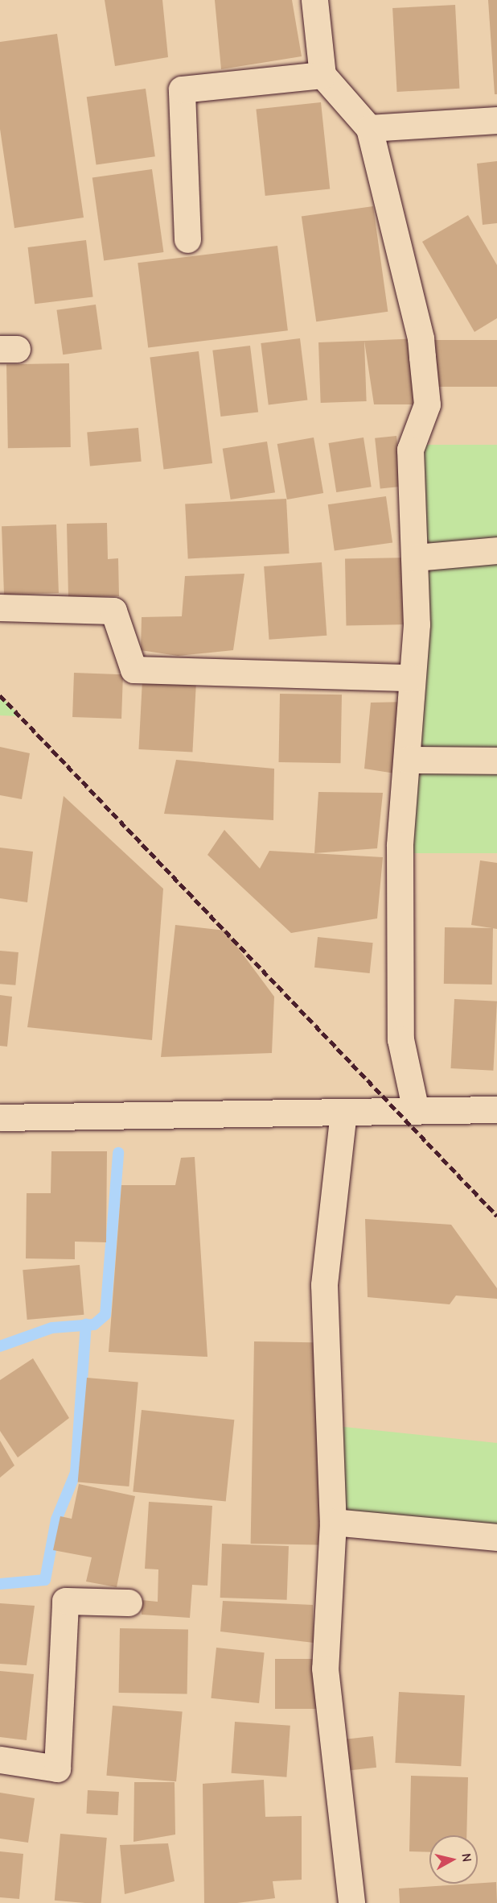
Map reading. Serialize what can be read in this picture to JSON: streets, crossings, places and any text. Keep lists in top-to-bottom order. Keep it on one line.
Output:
{"north":"right"}
